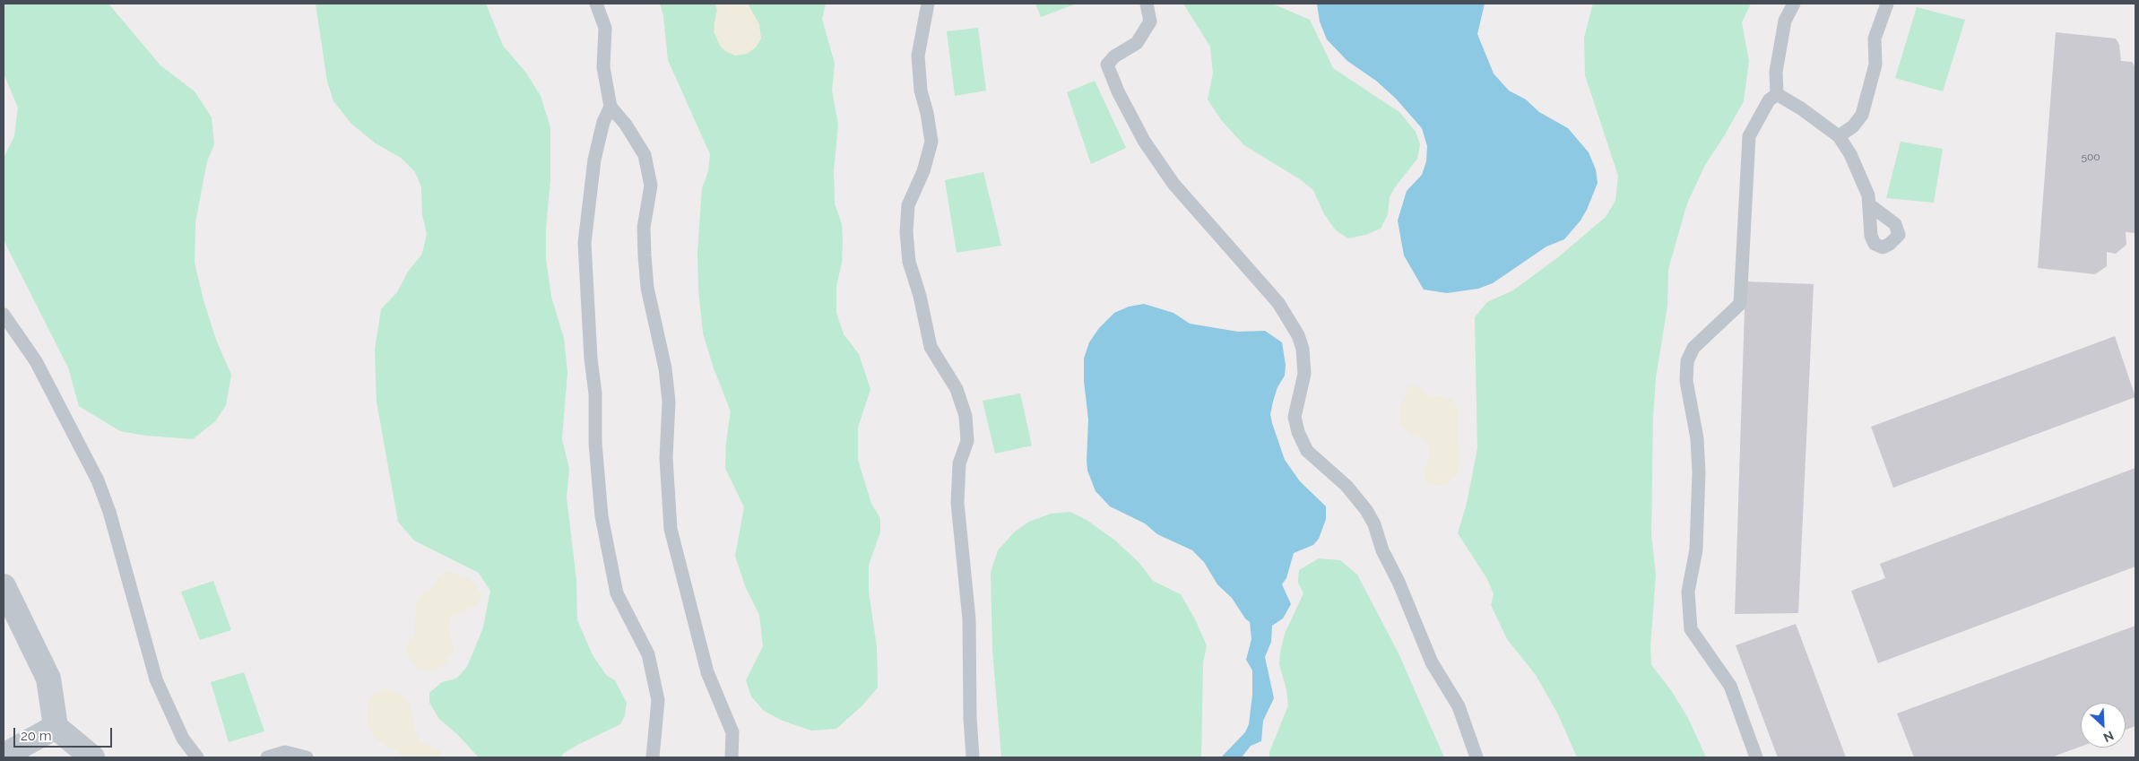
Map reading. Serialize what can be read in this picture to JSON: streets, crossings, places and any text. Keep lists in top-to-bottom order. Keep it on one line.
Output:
{"house_numbers":["500"],"scale_bar":"20 m","north":"bottom right"}
